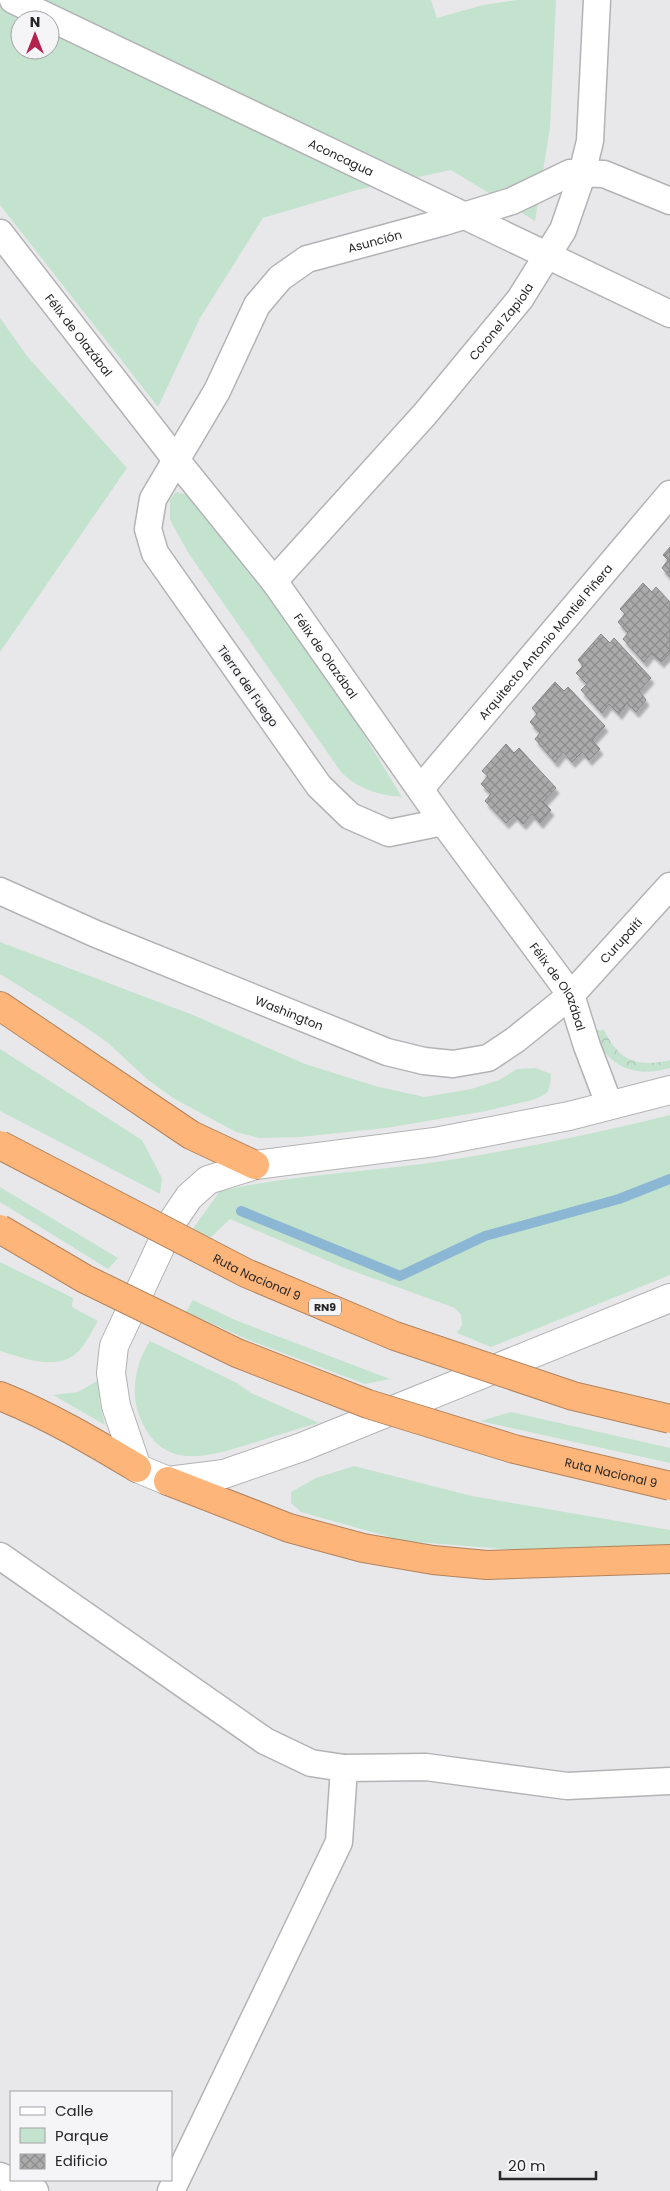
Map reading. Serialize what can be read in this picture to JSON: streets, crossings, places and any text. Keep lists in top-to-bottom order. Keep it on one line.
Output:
{"streets":{"highway":["Ruta Nacional 9","RN9"],"street":["Aconcagua","Asunción","Coronel Zapiola","Félix de Olazábal","Arquitecto Antonio Montiel Piñera","Tierra del Fuego","Curupaití","Washington"]},"crossings":[["Aconcagua","Asunción"],["Aconcagua","Coronel Zapiola"],["Asunción","Coronel Zapiola"],["Asunción","Félix de Olazábal"],["Asunción","Tierra del Fuego"],["Coronel Zapiola","Félix de Olazábal"],["Félix de Olazábal","Arquitecto Antonio Montiel Piñera"],["Félix de Olazábal","Tierra del Fuego"],["Félix de Olazábal","Curupaití"],["Félix de Olazábal","Washington"],["Curupaití","Washington"]],"legend":["Calle","Parque","Edificio"],"scale_bar":"20 m","north":"top"}
